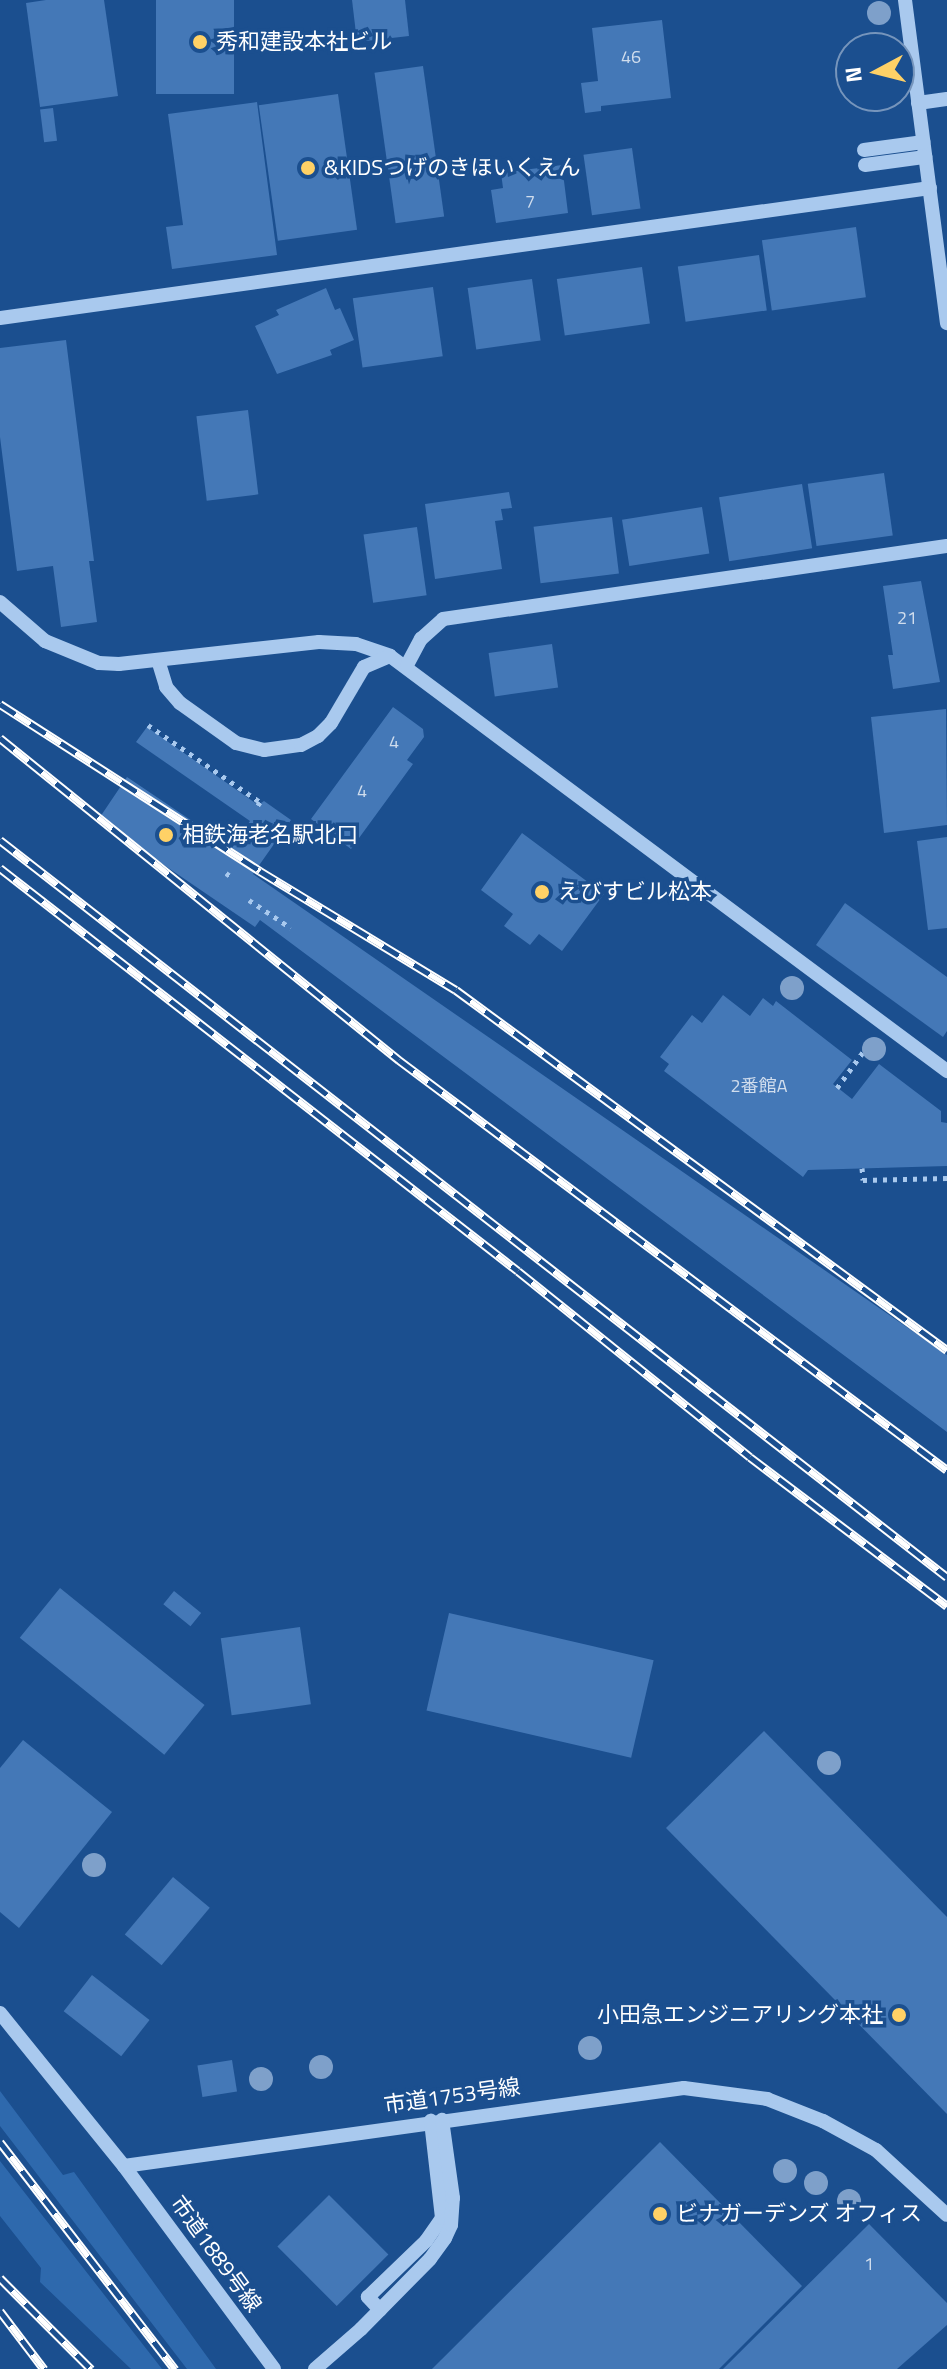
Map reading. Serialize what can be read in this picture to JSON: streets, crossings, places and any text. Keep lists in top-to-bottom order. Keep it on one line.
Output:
{"streets":{"street":["市道1753号線","市道1889号線"]},"crossings":[["市道1753号線","市道1889号線"]],"places":["秀和建設本社ビル","&KIDSつげのきほいくえん","相鉄海老名駅北口","えびすビル松本","小田急エンジニアリング本社","ビナガーデンズ オフィス"],"house_numbers":["46","7","21","4","4","2番館A","1"],"north":"left"}
